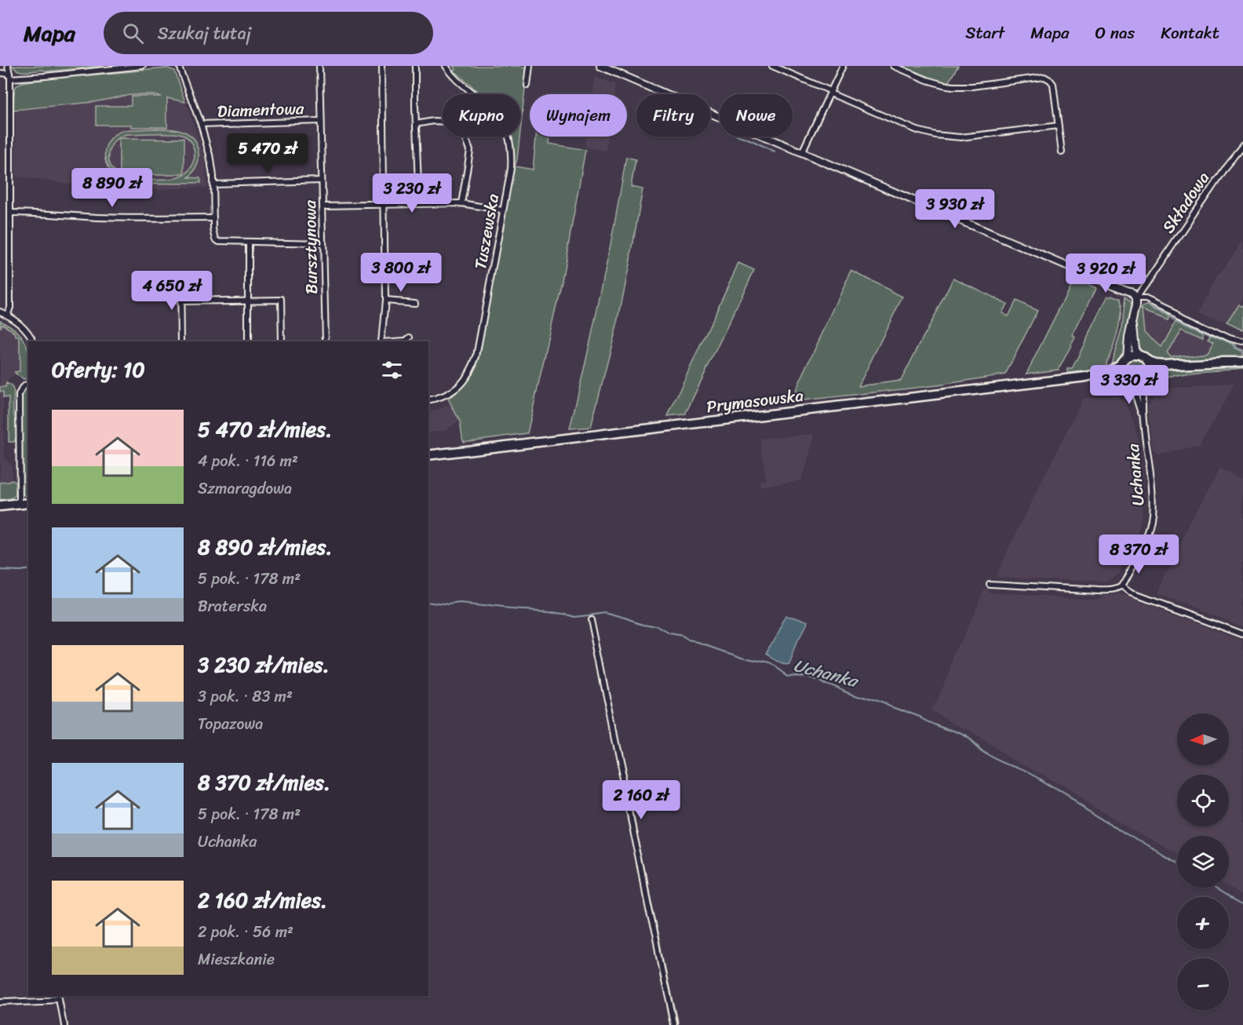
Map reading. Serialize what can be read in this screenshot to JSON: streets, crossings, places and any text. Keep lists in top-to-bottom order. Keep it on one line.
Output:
{"streets":{"main road":["Prymasowska"],"street":["Diamentowa","Składowa","Tuszewska","Bursztynowa","Uchanka"]},"crossings":[["Diamentowa","Bursztynowa"],["Prymasowska","Uchanka"]],"water":["Uchanka"],"north":"left","page":{"header":"Mapa","search":"Szukaj tutaj","nav":["Start","Mapa","O nas","Kontakt"],"chip":["Kupno","Wynajem","Filtry","Nowe"],"price":["5 470 zł","8 890 zł","3 230 zł","3 930 zł","3 800 zł","3 920 zł","4 650 zł","3 330 zł","8 370 zł","2 160 zł"],"heading":"Oferty: 10","list":[{"name":"5 470 zł/mies.","note":"4 pok. · 116 m² · Szmaragdowa"},{"name":"8 890 zł/mies.","note":"5 pok. · 178 m² · Braterska"},{"name":"3 230 zł/mies.","note":"3 pok. · 83 m² · Topazowa"},{"name":"8 370 zł/mies.","note":"5 pok. · 178 m² · Uchanka"},{"name":"2 160 zł/mies.","note":"2 pok. · 56 m² · Mieszkanie"}],"map_buttons":["+","−"]}}
